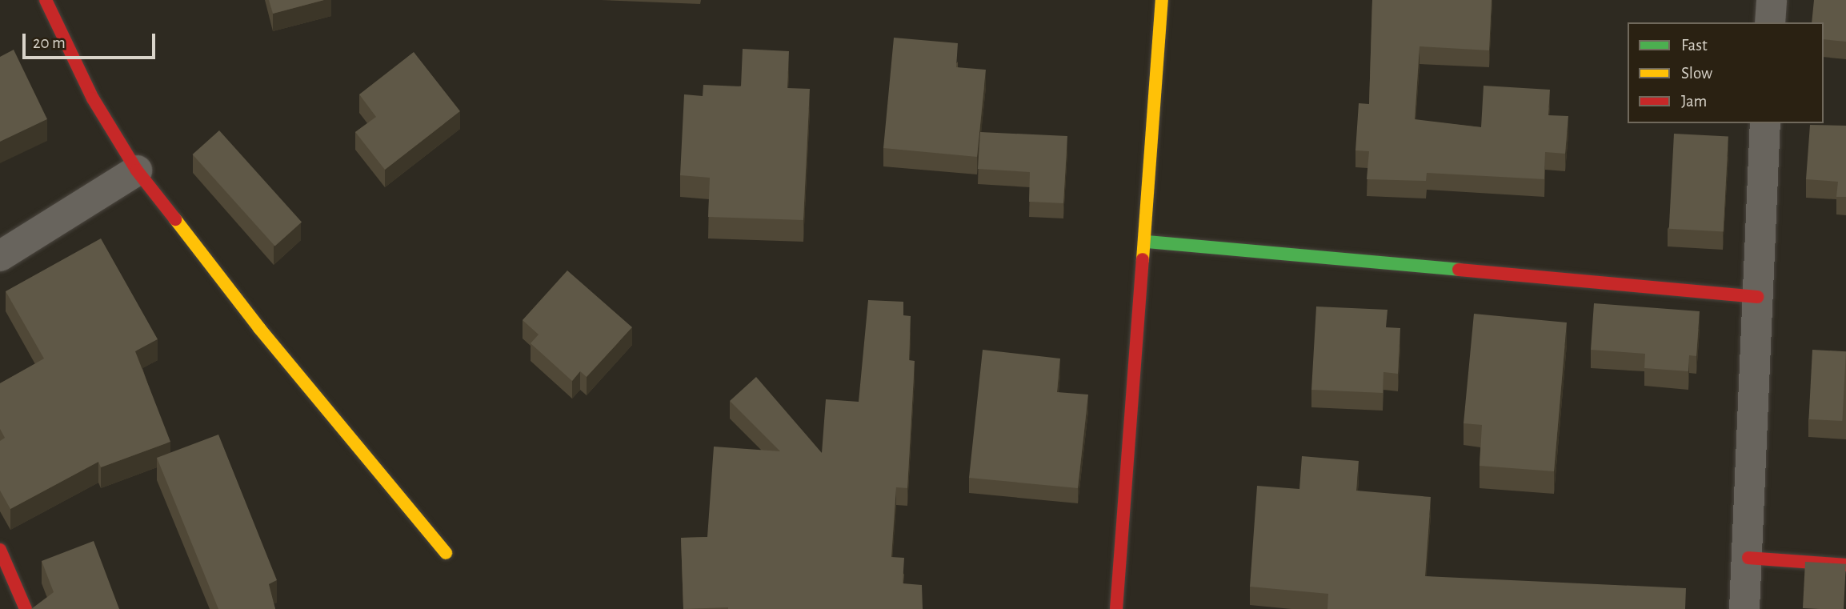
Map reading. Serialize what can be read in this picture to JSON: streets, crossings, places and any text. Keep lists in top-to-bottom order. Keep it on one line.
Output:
{"legend":["Fast","Slow","Jam"],"scale_bar":"20 m"}
